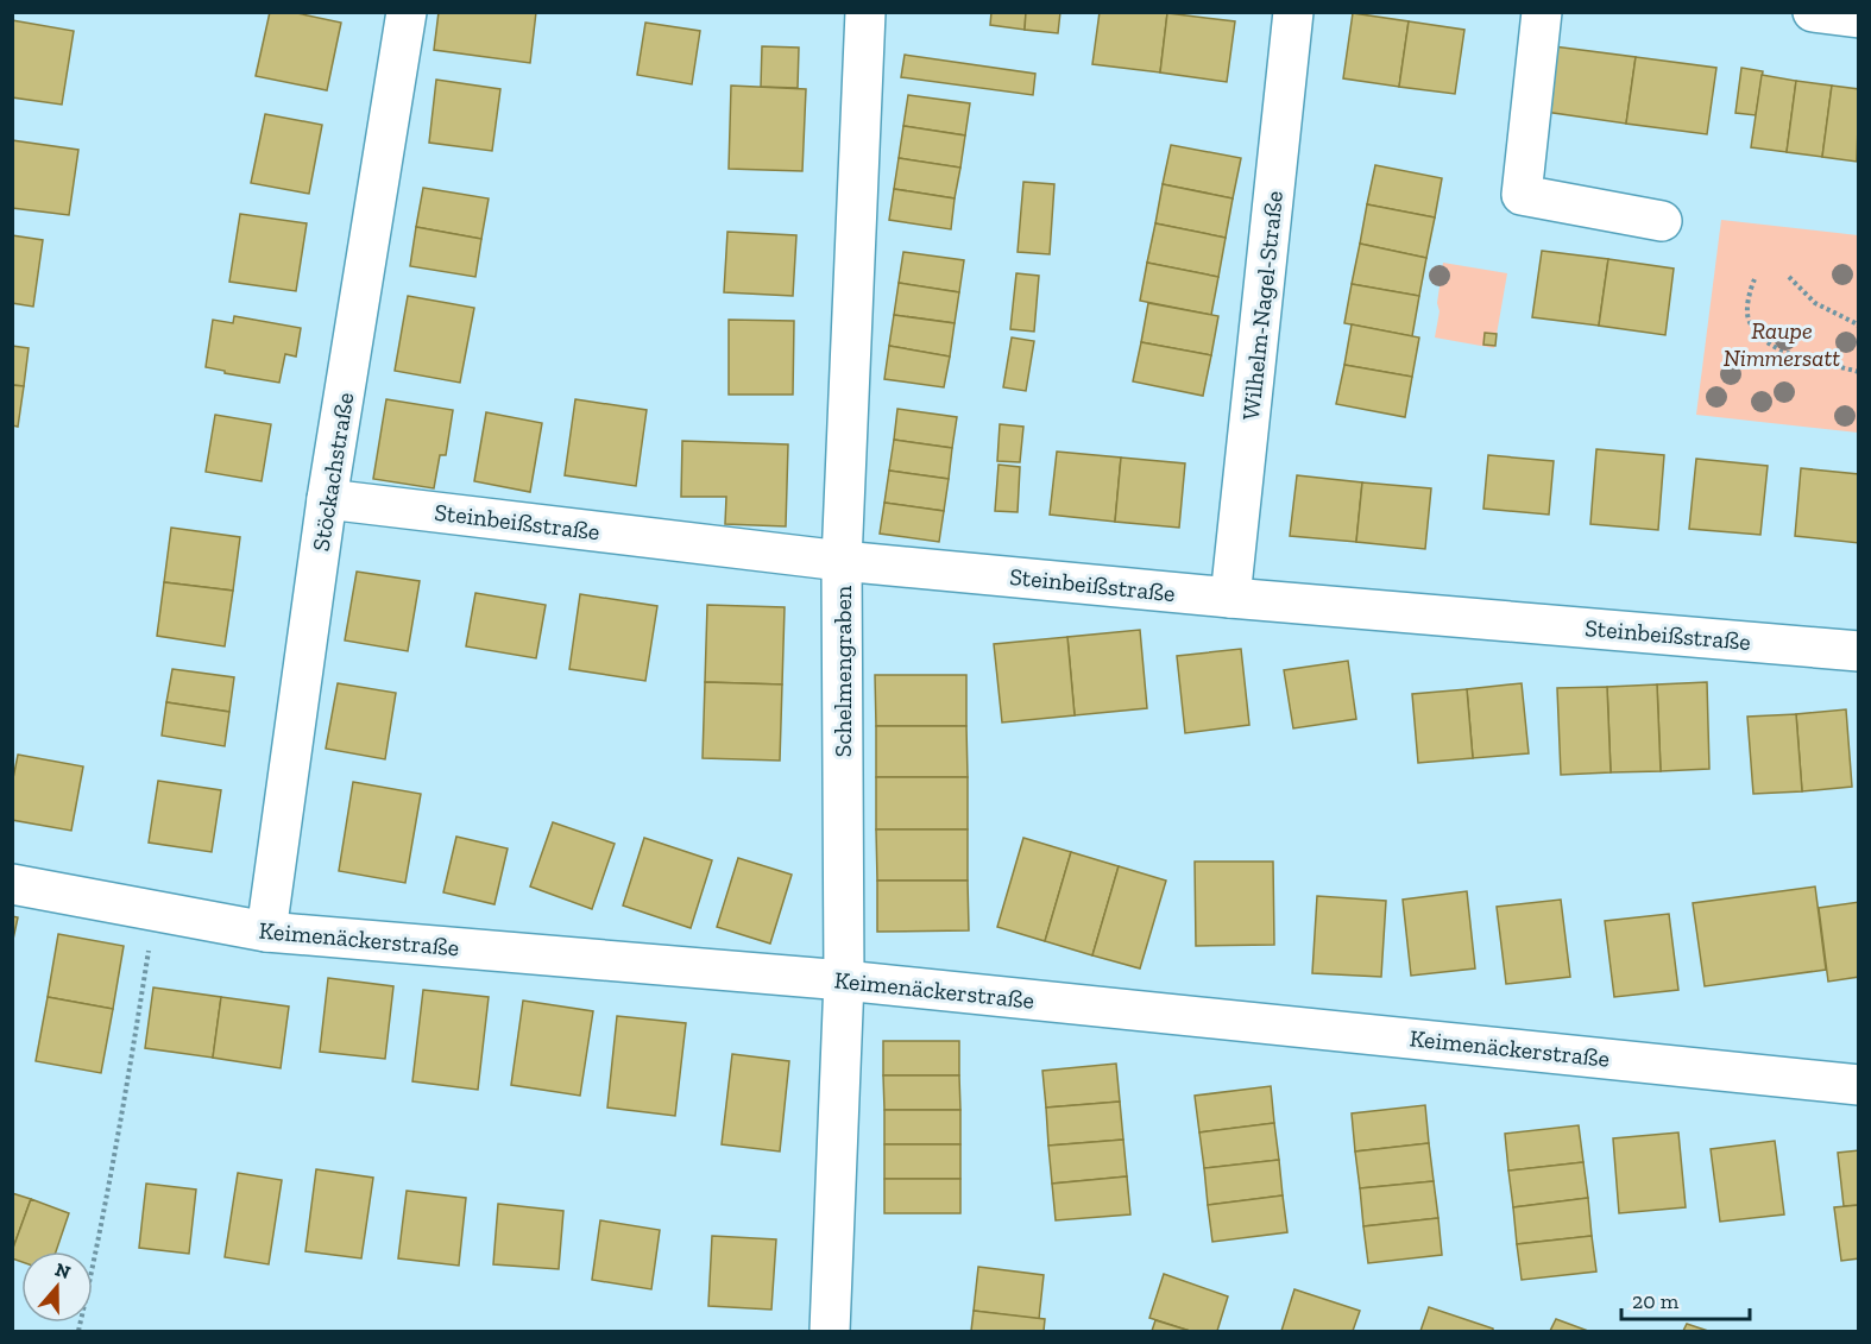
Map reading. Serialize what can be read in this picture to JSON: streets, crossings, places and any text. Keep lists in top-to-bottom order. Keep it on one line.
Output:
{"streets":{"street":["Wilhelm-Nagel-Straße","Stöckachstraße","Steinbeißstraße","Schelmengraben","Keimenäckerstraße"]},"crossings":[["Wilhelm-Nagel-Straße","Steinbeißstraße"],["Stöckachstraße","Steinbeißstraße"],["Stöckachstraße","Keimenäckerstraße"],["Steinbeißstraße","Schelmengraben"],["Schelmengraben","Keimenäckerstraße"]],"parks":["Raupe Nimmersatt"],"scale_bar":"20 m","north":"top"}
